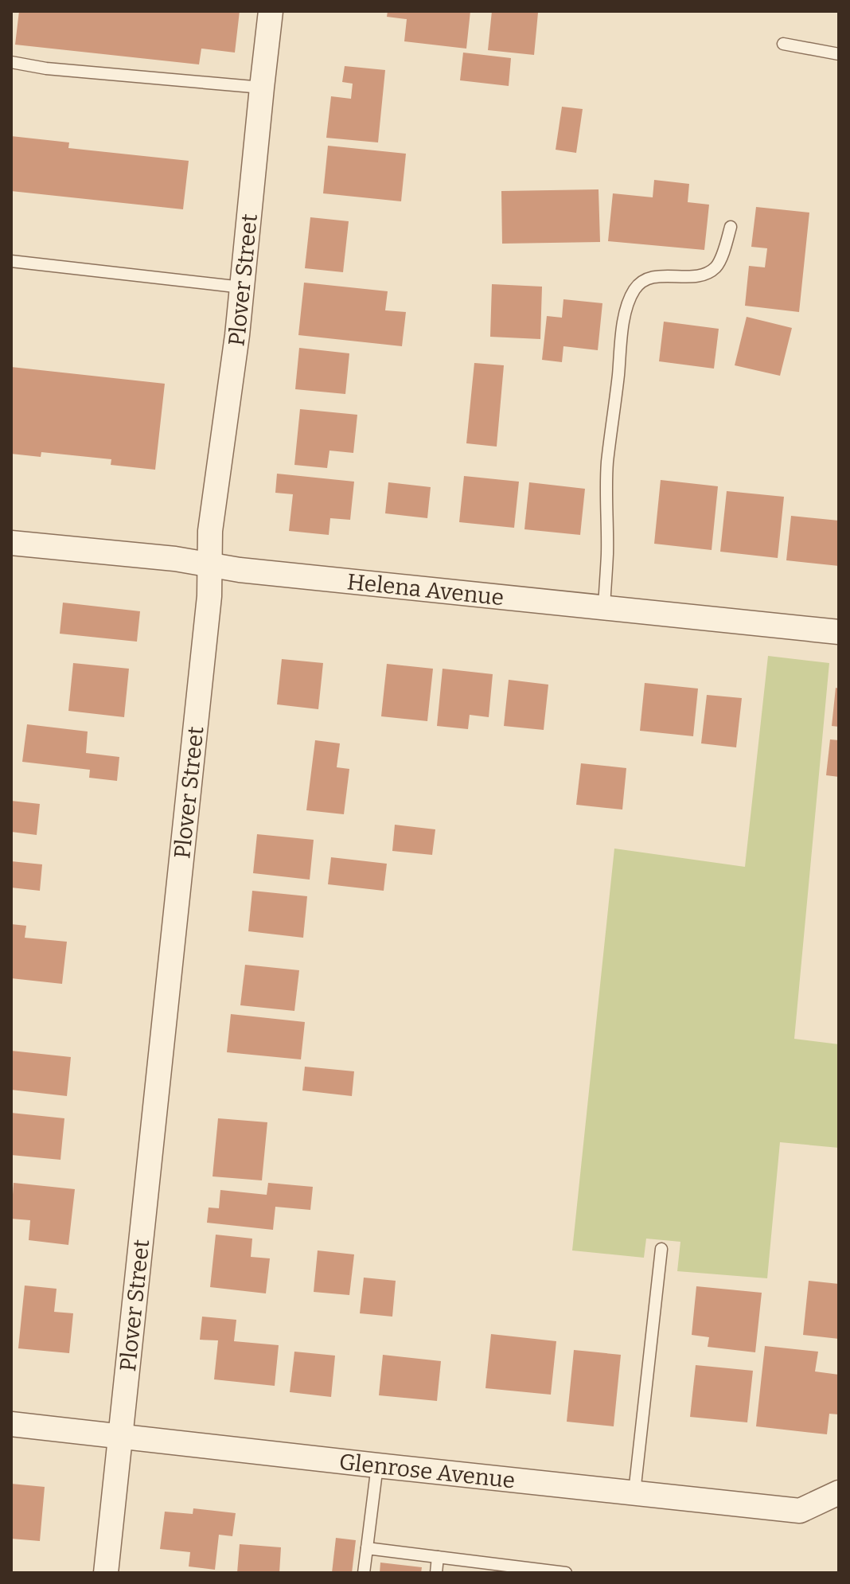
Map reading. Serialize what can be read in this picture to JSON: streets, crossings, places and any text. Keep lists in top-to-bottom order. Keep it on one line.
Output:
{"streets":{"street":["Plover Street","Helena Avenue","Glenrose Avenue"]},"crossings":[["Plover Street","Helena Avenue"],["Plover Street","Glenrose Avenue"]]}
